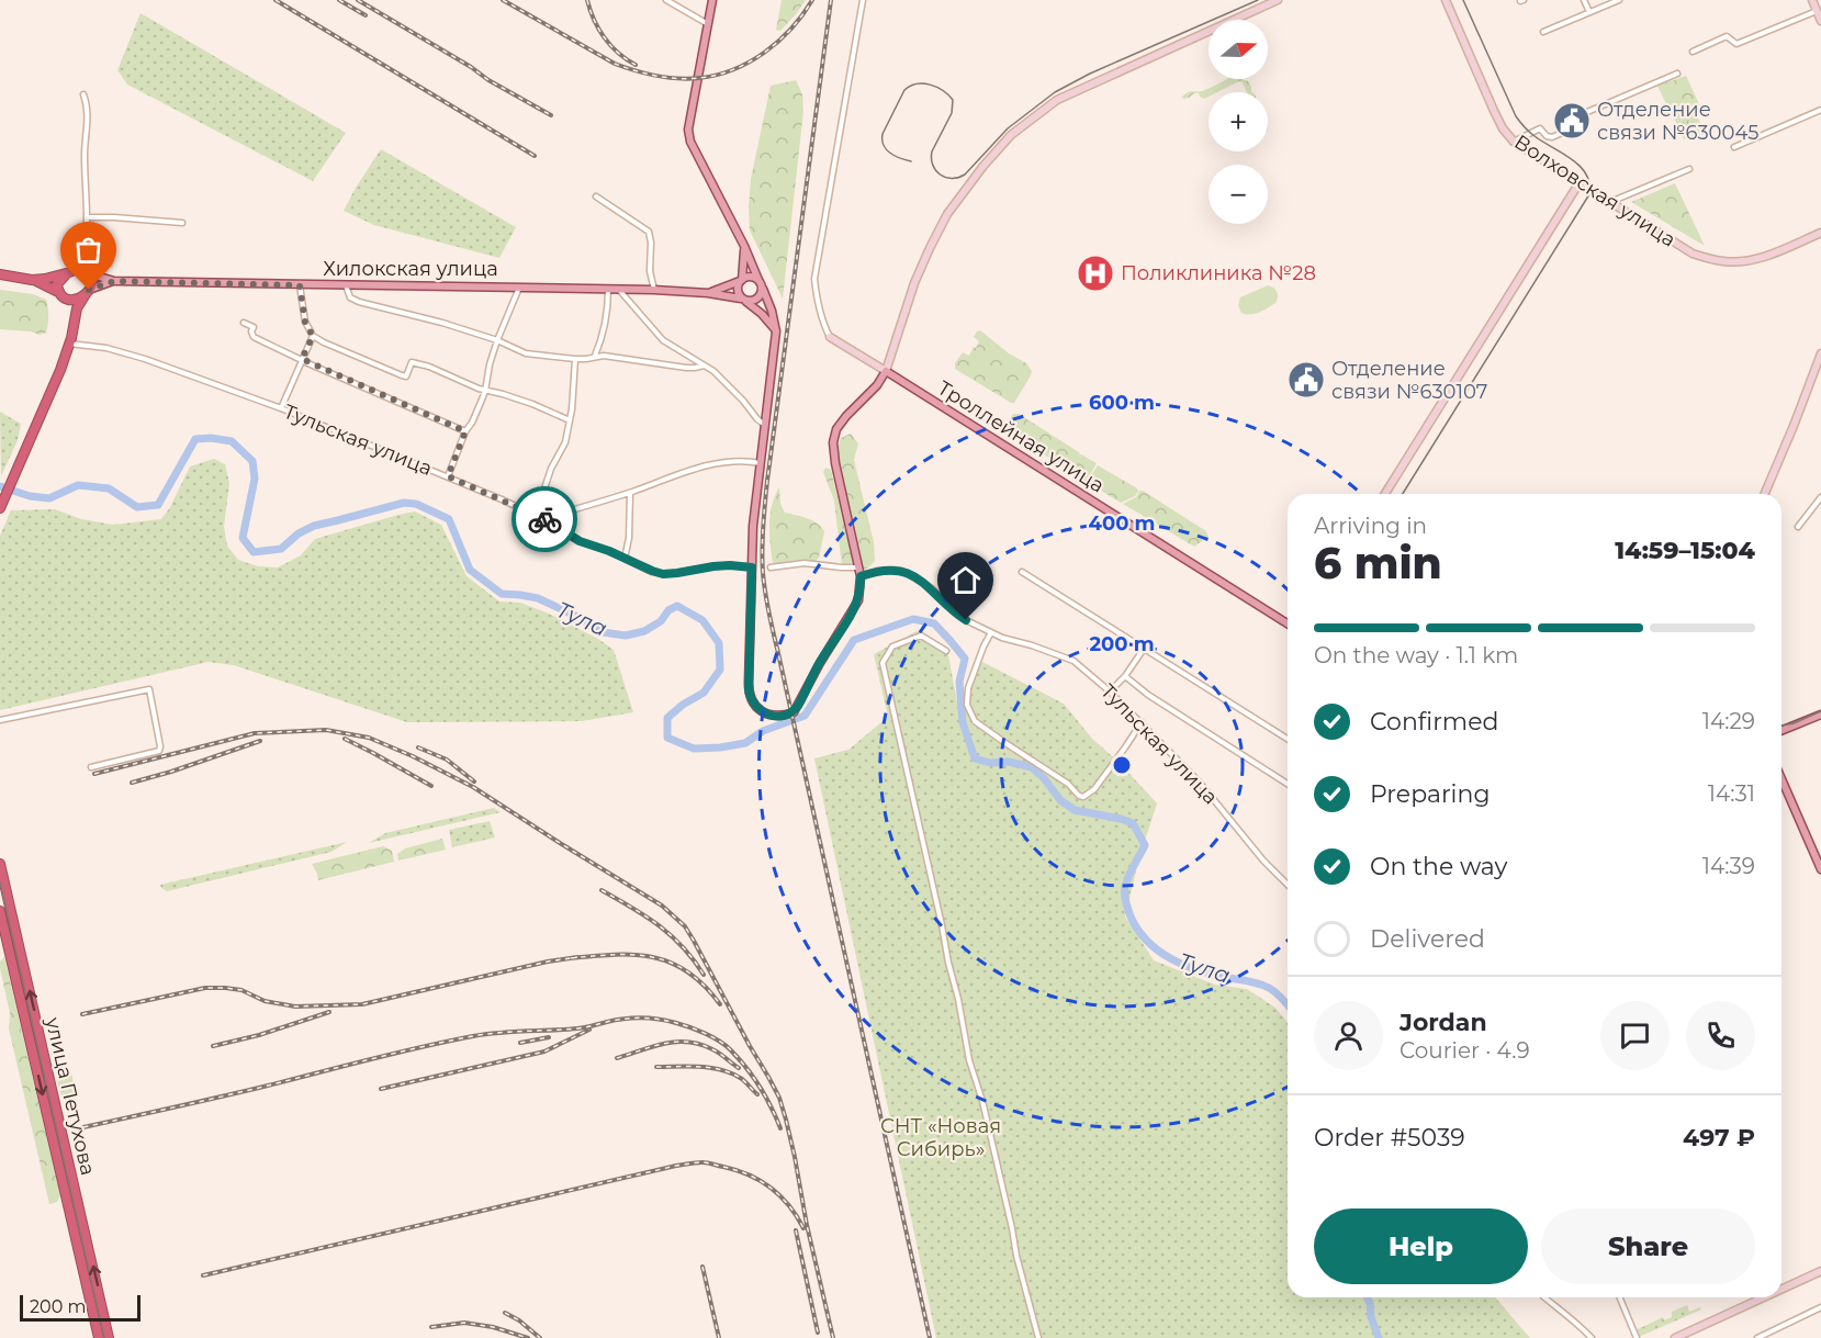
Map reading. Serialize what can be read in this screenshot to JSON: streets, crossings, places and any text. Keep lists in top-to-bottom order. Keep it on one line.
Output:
{"streets":{"highway":["улица Петухова"],"main road":["Волховская улица","Хилокская улица","Троллейная улица"],"street":["Тульская улица"]},"water":["Тула"],"parks":["СНТ «Новая Сибирь»"],"places":{"public building":["Отделение связи №630045","Отделение связи №630107"],"hospital":["Поликлиника №28"]},"scale_bar":"200 m","north":"right","page":{"map_buttons":["+","−"],"heading":["6 min","Arriving in","14:59–15:04"],"panel":["Jordan","Courier · 4.9","Order #5039","497 ₽"],"bar":"On the way · 1.1 km","list":[["Confirmed","14:29"],["Preparing","14:31"],["On the way","14:39"],"Delivered"],"buttons":["Help","Share"],"scale":"200 m"},"rings":["600 m","400 m","200 m"]}
